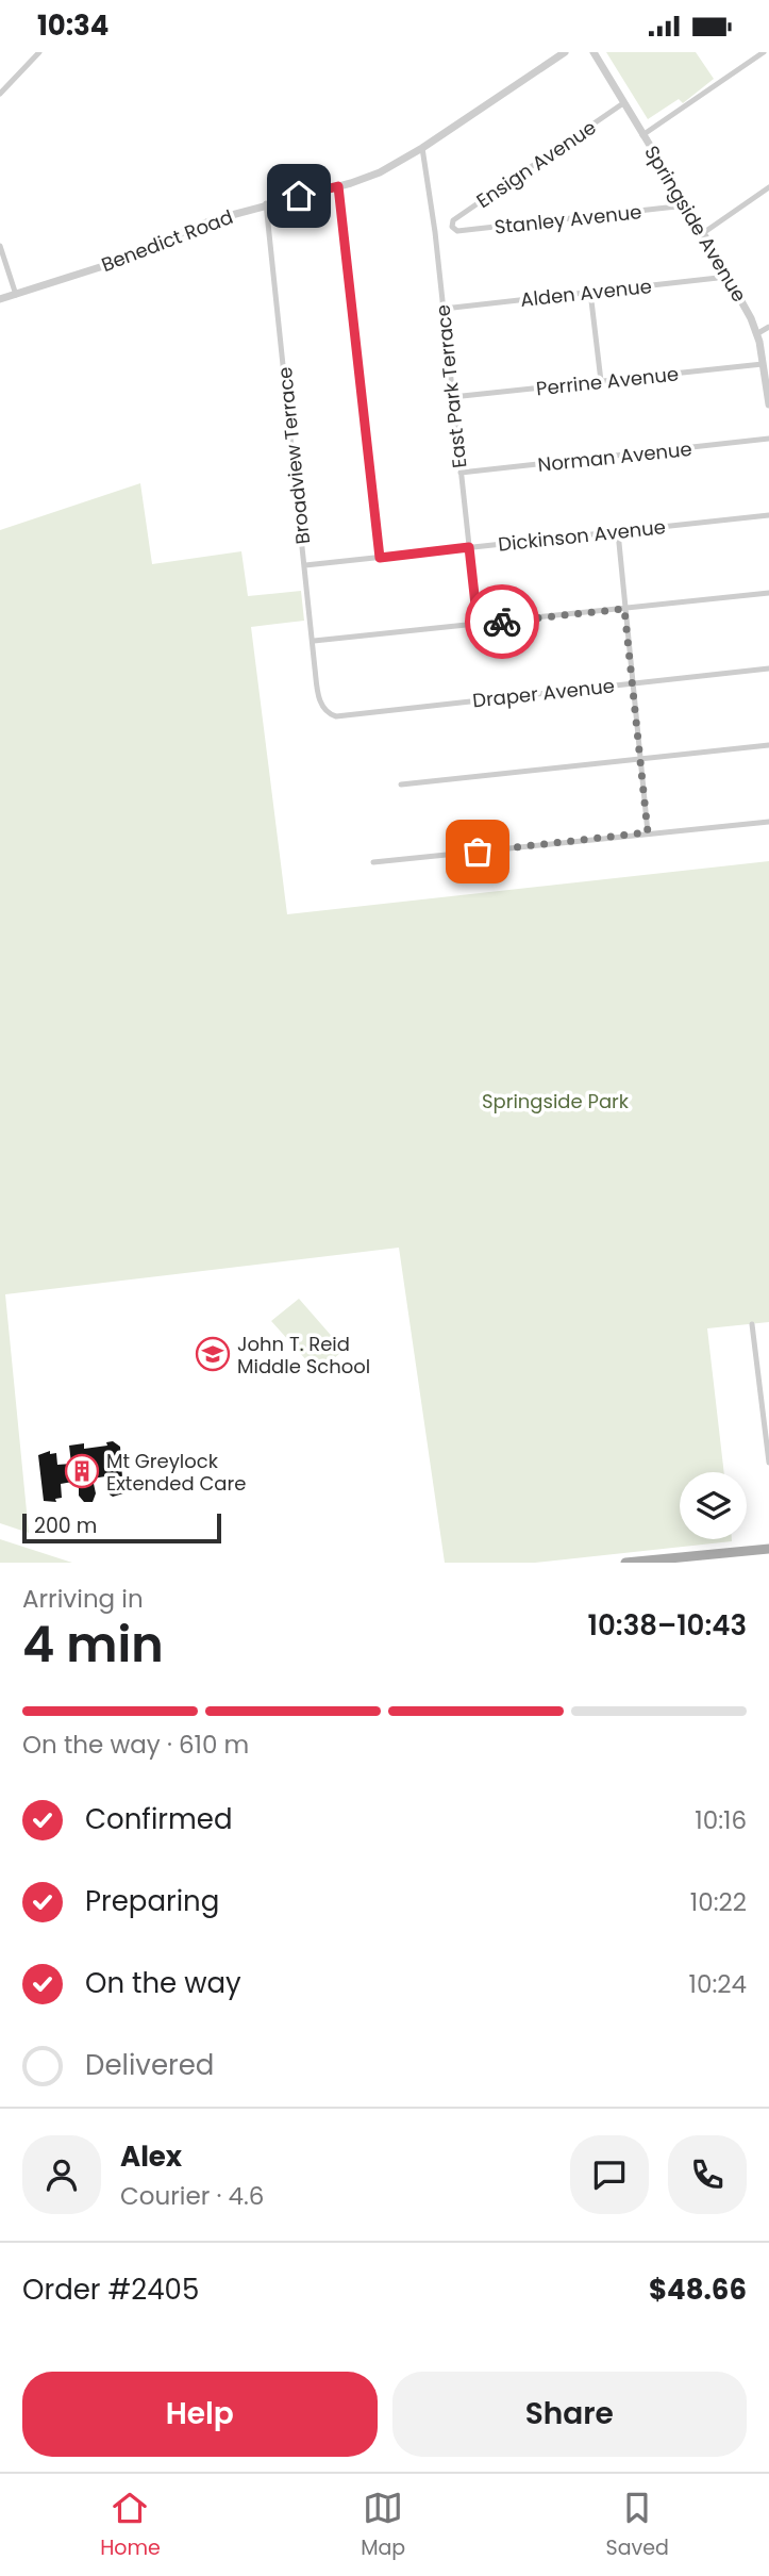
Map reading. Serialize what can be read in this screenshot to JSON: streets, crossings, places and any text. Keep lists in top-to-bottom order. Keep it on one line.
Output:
{"streets":{"street":["Ensign Avenue","Stanley Avenue","Springside Avenue","Benedict Road","Alden Avenue","Perrine Avenue","East Park Terrace","Broadview Terrace","Norman Avenue","Dickinson Avenue","Draper Avenue"]},"crossings":[["Ensign Avenue","Stanley Avenue"],["Ensign Avenue","Springside Avenue"],["Stanley Avenue","Springside Avenue"],["Springside Avenue","Alden Avenue"],["Springside Avenue","Perrine Avenue"],["Benedict Road","East Park Terrace"],["Benedict Road","Broadview Terrace"],["Alden Avenue","East Park Terrace"],["Perrine Avenue","East Park Terrace"],["East Park Terrace","Norman Avenue"],["East Park Terrace","Dickinson Avenue"],["Broadview Terrace","Dickinson Avenue"],["Broadview Terrace","Draper Avenue"]],"parks":["Springside Park"],"places":{"school or university":["John T. Reid Middle School"],"building":["Mt Greylock Extended Care"]},"scale_bar":"200 m","page":{"status":"10:34","scale":"200 m","heading":["4 min","Arriving in","10:38–10:43"],"panel":["Alex","Courier · 4.6","Order #2405","$48.66"],"bar":"On the way · 610 m","list":[["Confirmed","10:16"],["Preparing","10:22"],["On the way","10:24"],"Delivered"],"buttons":["Help","Share"],"tabs":["Home","Map","Saved"]}}
